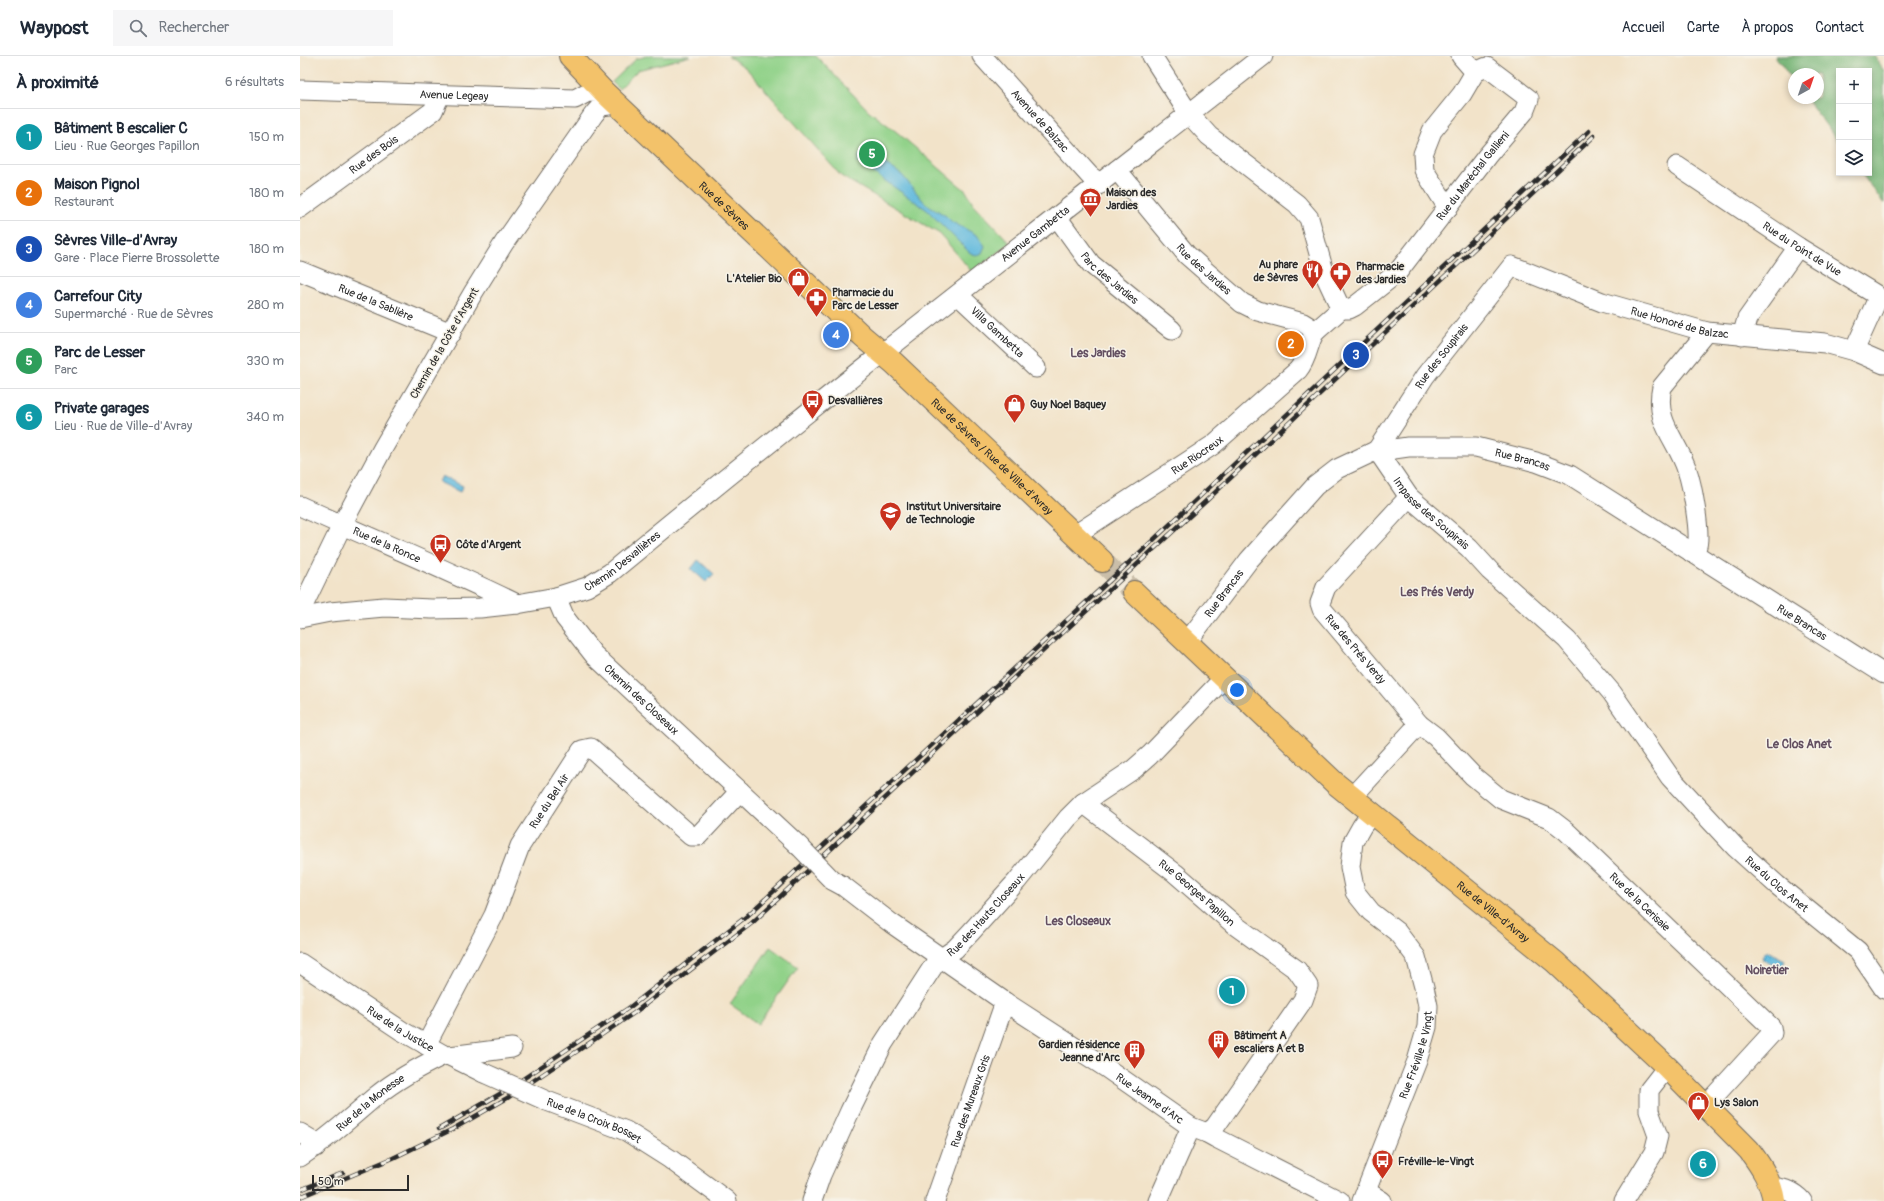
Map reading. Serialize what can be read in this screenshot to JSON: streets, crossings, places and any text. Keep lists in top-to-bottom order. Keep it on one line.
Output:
{"streets":{"main road":["Rue de Sèvres","Rue de Sèvres / Rue de Ville-d'Avray","Rue de Ville-d'Avray"],"street":["Avenue Legeay","Avenue de Balzac","Rue des Bois","Rue du Maréchal Gallieni","Avenue Gambetta","Rue du Point de Vue","Rue des Jardies","Parc des Jardies","Rue de la Sablière","Rue Honoré de Balzac","Villa Gambetta","Chemin de la Côte d'Argent","Rue des Soupirais","Rue Riocreux","Rue Brancas","Impasse des Soupirais","Rue de la Ronce","Chemin Desvallières","Rue des Prés Verdy","Chemin des Closeaux","Rue du Bel Air","Rue du Clos Anet","Rue Georges Papillon","Rue de la Cerisaie","Rue des Hauts Closeaux","Rue de la Justice","Rue Fréville le Vingt","Rue Jeanne d'Arc","Rue des Mureaux Gris","Rue de la Monesse","Rue de la Croix Bosset"]},"crossings":[["Avenue Legeay","Rue des Bois"],["Avenue Legeay","Rue de Sèvres"],["Avenue Legeay","Chemin de la Côte d'Argent"],["Avenue de Balzac","Avenue Gambetta"],["Rue de Sèvres","Avenue Gambetta"],["Rue de Sèvres","Chemin de la Côte d'Argent"],["Rue de Sèvres","Rue de Sèvres / Rue de Ville-d'Avray"],["Rue de Sèvres","Chemin Desvallières"],["Avenue Gambetta","Rue des Jardies"],["Avenue Gambetta","Parc des Jardies"],["Avenue Gambetta","Villa Gambetta"],["Avenue Gambetta","Rue de Sèvres / Rue de Ville-d'Avray"],["Avenue Gambetta","Chemin Desvallières"],["Rue du Point de Vue","Rue Honoré de Balzac"],["Rue des Jardies","Rue Riocreux"],["Rue de la Sablière","Chemin de la Côte d'Argent"],["Rue Honoré de Balzac","Rue des Soupirais"],["Chemin de la Côte d'Argent","Rue de la Ronce"],["Rue des Soupirais","Rue Brancas"],["Rue des Soupirais","Impasse des Soupirais"],["Rue Riocreux","Rue de Sèvres / Rue de Ville-d'Avray"],["Rue de Sèvres / Rue de Ville-d'Avray","Chemin Desvallières"],["Rue Brancas","Impasse des Soupirais"],["Rue Brancas","Rue de Ville-d'Avray"],["Impasse des Soupirais","Rue des Prés Verdy"],["Impasse des Soupirais","Rue du Clos Anet"],["Rue de la Ronce","Chemin Desvallières"],["Chemin Desvallières","Chemin des Closeaux"],["Rue des Prés Verdy","Rue de la Cerisaie"],["Chemin des Closeaux","Rue du Bel Air"],["Chemin des Closeaux","Rue Jeanne d'Arc"],["Rue du Bel Air","Rue de la Justice"],["Rue Georges Papillon","Rue des Hauts Closeaux"],["Rue Georges Papillon","Rue Jeanne d'Arc"],["Rue de la Cerisaie","Rue de Ville-d'Avray"],["Rue de Ville-d'Avray","Rue des Hauts Closeaux"],["Rue de Ville-d'Avray","Rue Fréville le Vingt"],["Rue des Hauts Closeaux","Rue Jeanne d'Arc"],["Rue de la Justice","Rue de la Monesse"],["Rue de la Justice","Rue de la Croix Bosset"],["Rue Jeanne d'Arc","Rue des Mureaux Gris"],["Rue de la Monesse","Rue de la Croix Bosset"]],"districts":["Les Jardies","Les Prés Verdy","Le Clos Anet","Les Closeaux","Noiretier"],"places":{"museum":["Maison des Jardies"],"restaurant":["Au phare de Sèvres"],"pharmacy":["Pharmacie des Jardies","Pharmacie du Parc de Lesser"],"shop":["L'Atelier Bio","Guy Noel Baquey","Lys Salon"],"bus stop":["Desvallières","Côte d'Argent","Fréville-le-Vingt"],"school or university":["Institut Universitaire de Technologie"],"building":["Bâtiment A escaliers A et B","Gardien résidence Jeanne d'Arc"]},"scale_bar":"50 m","north":"top right","page":{"header":"Waypost","search":"Rechercher","nav":["Accueil","Carte","À propos","Contact"],"heading":["À proximité","6 résultats"],"map_buttons":["+","−"],"list":[{"mark":"1","name":"Bâtiment B escalier C","note":"Lieu · Rue Georges Papillon","value":"150 m"},{"mark":"2","name":"Maison Pignol","note":"Restaurant","value":"180 m"},{"mark":"3","name":"Sèvres Ville-d'Avray","note":"Gare · Place Pierre Brossolette","value":"180 m"},{"mark":"4","name":"Carrefour City","note":"Supermarché · Rue de Sèvres","value":"280 m"},{"mark":"5","name":"Parc de Lesser","note":"Parc","value":"330 m"},{"mark":"6","name":"Private garages","note":"Lieu · Rue de Ville-d'Avray","value":"340 m"}],"pins":["5","4","2","3","1","6"],"scale":"50 m"}}
